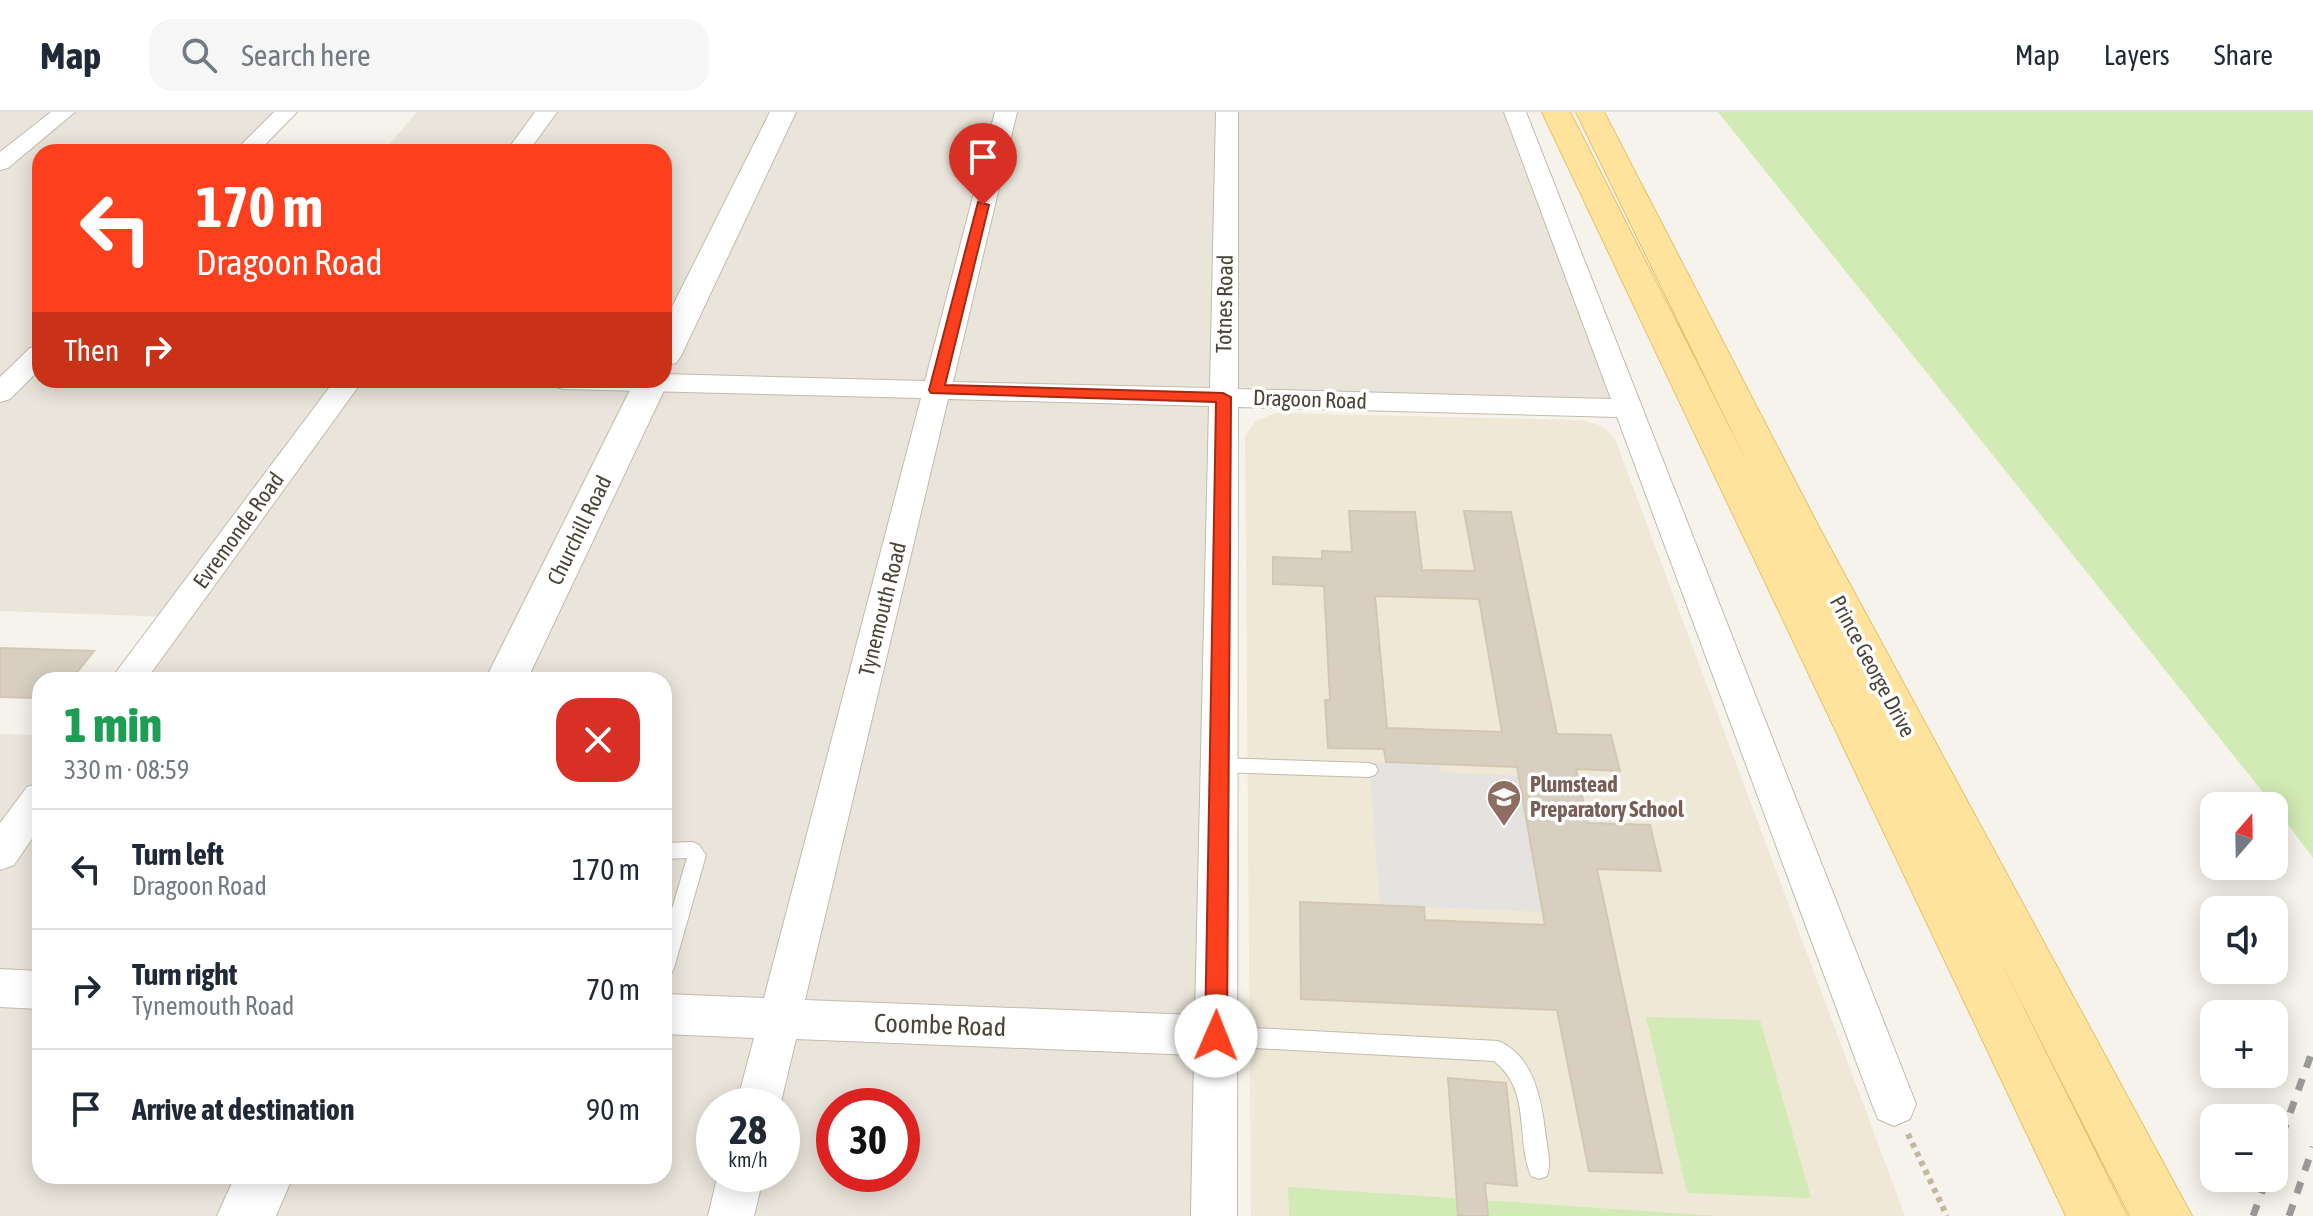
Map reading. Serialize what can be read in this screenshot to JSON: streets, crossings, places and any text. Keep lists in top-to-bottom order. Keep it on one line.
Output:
{"streets":{"main road":["Prince George Drive"],"street":["Totnes Road","Dragoon Road","Evremonde Road","Churchill Road","Tynemouth Road","Coombe Road"]},"crossings":[["Totnes Road","Dragoon Road"],["Totnes Road","Coombe Road"],["Dragoon Road","Tynemouth Road"],["Dragoon Road","Prince George Drive"],["Tynemouth Road","Coombe Road"]],"places":{"school or university":["Plumstead Preparatory School"]},"north":"top","page":{"header":"Map","search":"Search here","nav":["Map","Layers","Share"],"turn":["170 m","Dragoon Road"],"then":"Then","heading":["1 min","330 m · 08:59"],"map_buttons":["+","−"],"list":[{"name":"Turn left","note":"Dragoon Road","value":"170 m"},{"name":"Turn right","note":"Tynemouth Road","value":"70 m"},{"name":"Arrive at destination","value":"90 m"}],"speed":"28 km/h","limit":"30"}}
